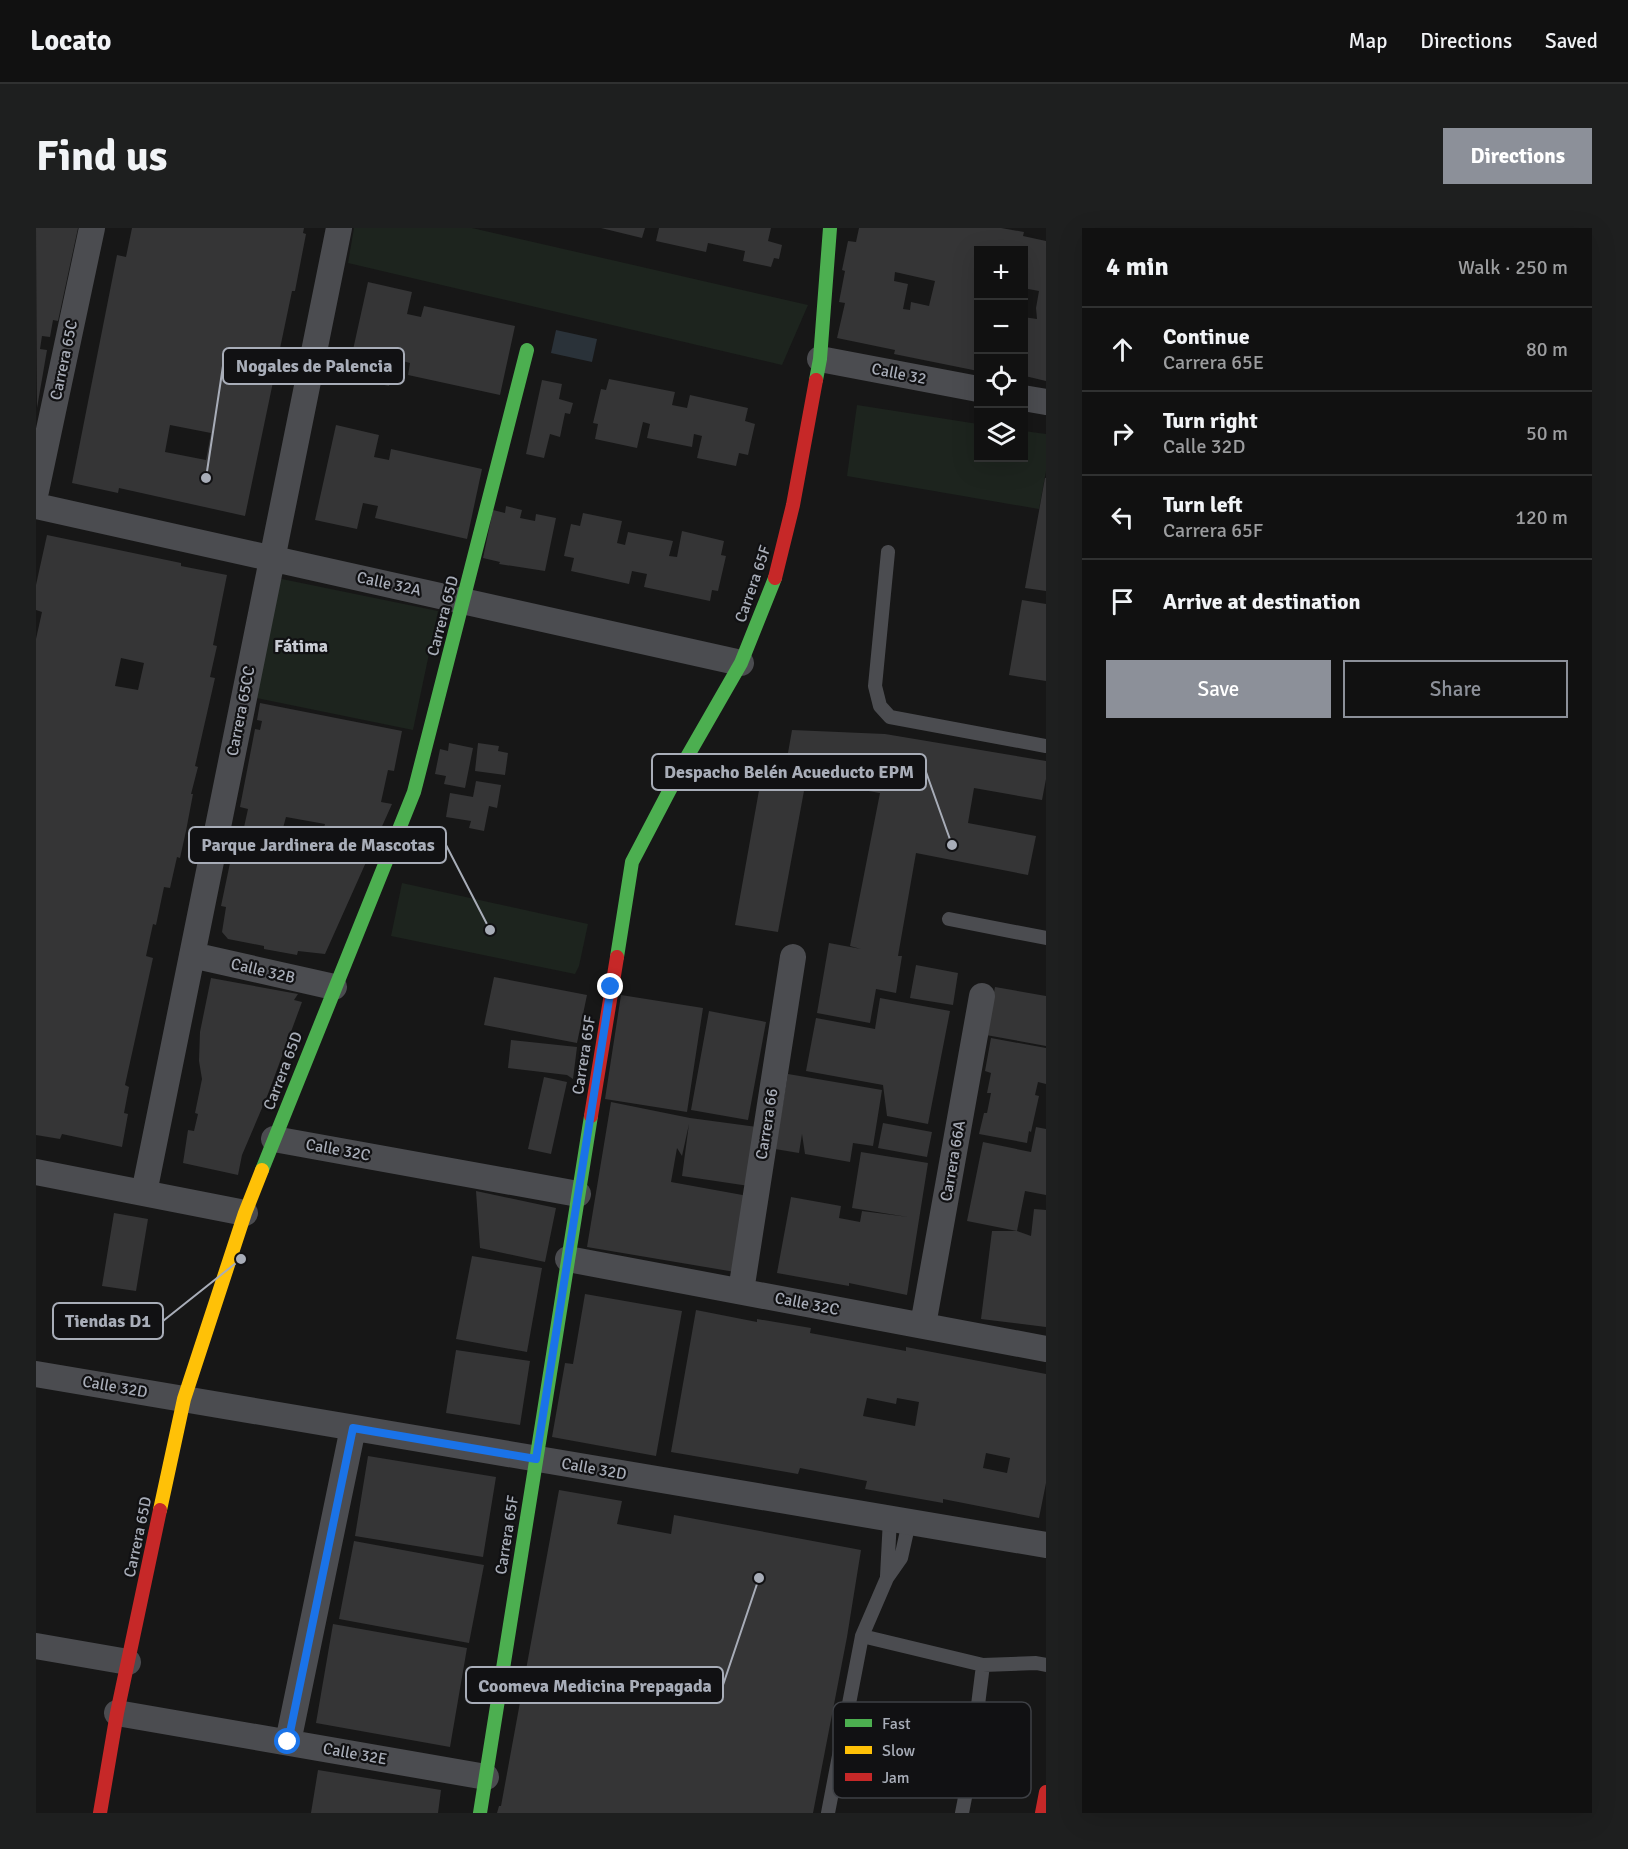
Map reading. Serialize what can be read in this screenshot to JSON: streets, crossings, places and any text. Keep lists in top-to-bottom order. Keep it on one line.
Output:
{"streets":{"street":["Carrera 65C","Calle 32","Calle 32A","Carrera 65F","Carrera 65D","Carrera 65CC","Calle 32B","Carrera 66","Calle 32C","Carrera 66A","Calle 32D","Calle 32E"]},"crossings":[["Calle 32","Carrera 65F"],["Calle 32A","Carrera 65F"],["Calle 32A","Carrera 65D"],["Calle 32A","Carrera 65CC"],["Carrera 65F","Calle 32C"],["Carrera 65F","Calle 32D"],["Carrera 65F","Calle 32E"],["Carrera 65D","Calle 32B"],["Carrera 65D","Calle 32C"],["Carrera 65D","Calle 32D"],["Carrera 65D","Calle 32E"],["Carrera 65CC","Calle 32B"],["Carrera 66","Calle 32C"],["Calle 32C","Carrera 66A"]],"districts":["Fátima"],"places":["Nogales de Palencia","Despacho Belén Acueducto EPM","Parque Jardinera de Mascotas","Tiendas D1","Coomeva Medicina Prepagada"],"legend":["Fast","Slow","Jam"],"page":{"header":"Locato","nav":["Map","Directions","Saved"],"buttons":["Directions",["Save","Share"]],"title":"Find us","heading":["4 min","Walk · 250 m"],"map_buttons":["+","−"],"list":[["Continue","Carrera 65E","80 m"],["Turn right","Calle 32D","50 m"],["Turn left","Carrera 65F","120 m"],"Arrive at destination"]}}
